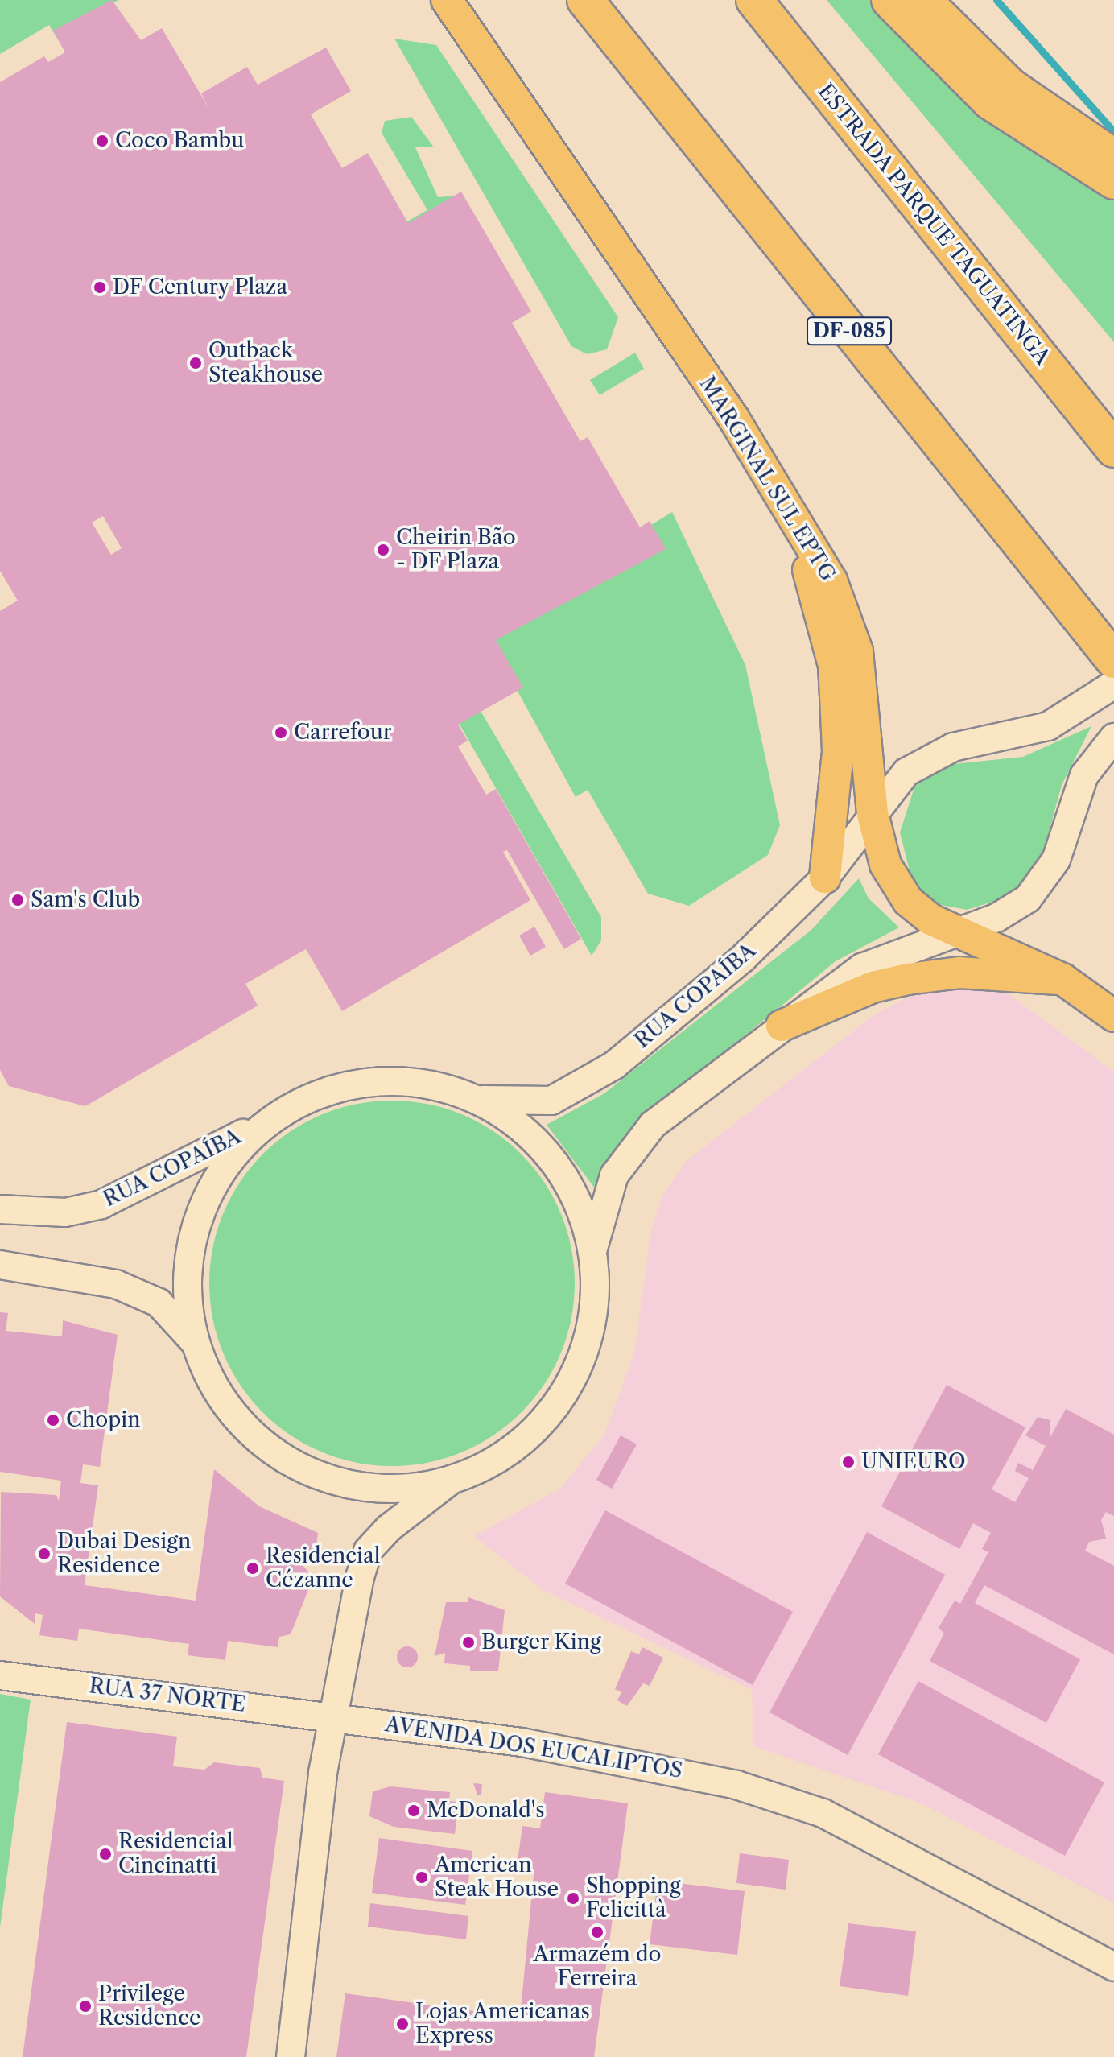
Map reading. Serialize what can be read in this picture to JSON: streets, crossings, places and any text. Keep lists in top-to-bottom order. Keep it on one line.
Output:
{"streets":{"highway":["ESTRADA PARQUE TAGUATINGA","DF-085"],"main road":["MARGINAL SUL EPTG","RUA COPAÍBA","RUA 37 NORTE","AVENIDA DOS EUCALIPTOS"]},"crossings":[["MARGINAL SUL EPTG","RUA COPAÍBA"],["RUA 37 NORTE","AVENIDA DOS EUCALIPTOS"]],"places":["Coco Bambu","DF Century Plaza","Outback Steakhouse","Cheirin Bão - DF Plaza","Carrefour","Sam's Club","Chopin","UNIEURO","Dubai Design Residence","Residencial Cézanne","Burger King","McDonald's","Residencial Cincinatti","American Steak House","Shopping Felicittà","Armazém do Ferreira","Privilege Residence","Lojas Americanas Express"]}
